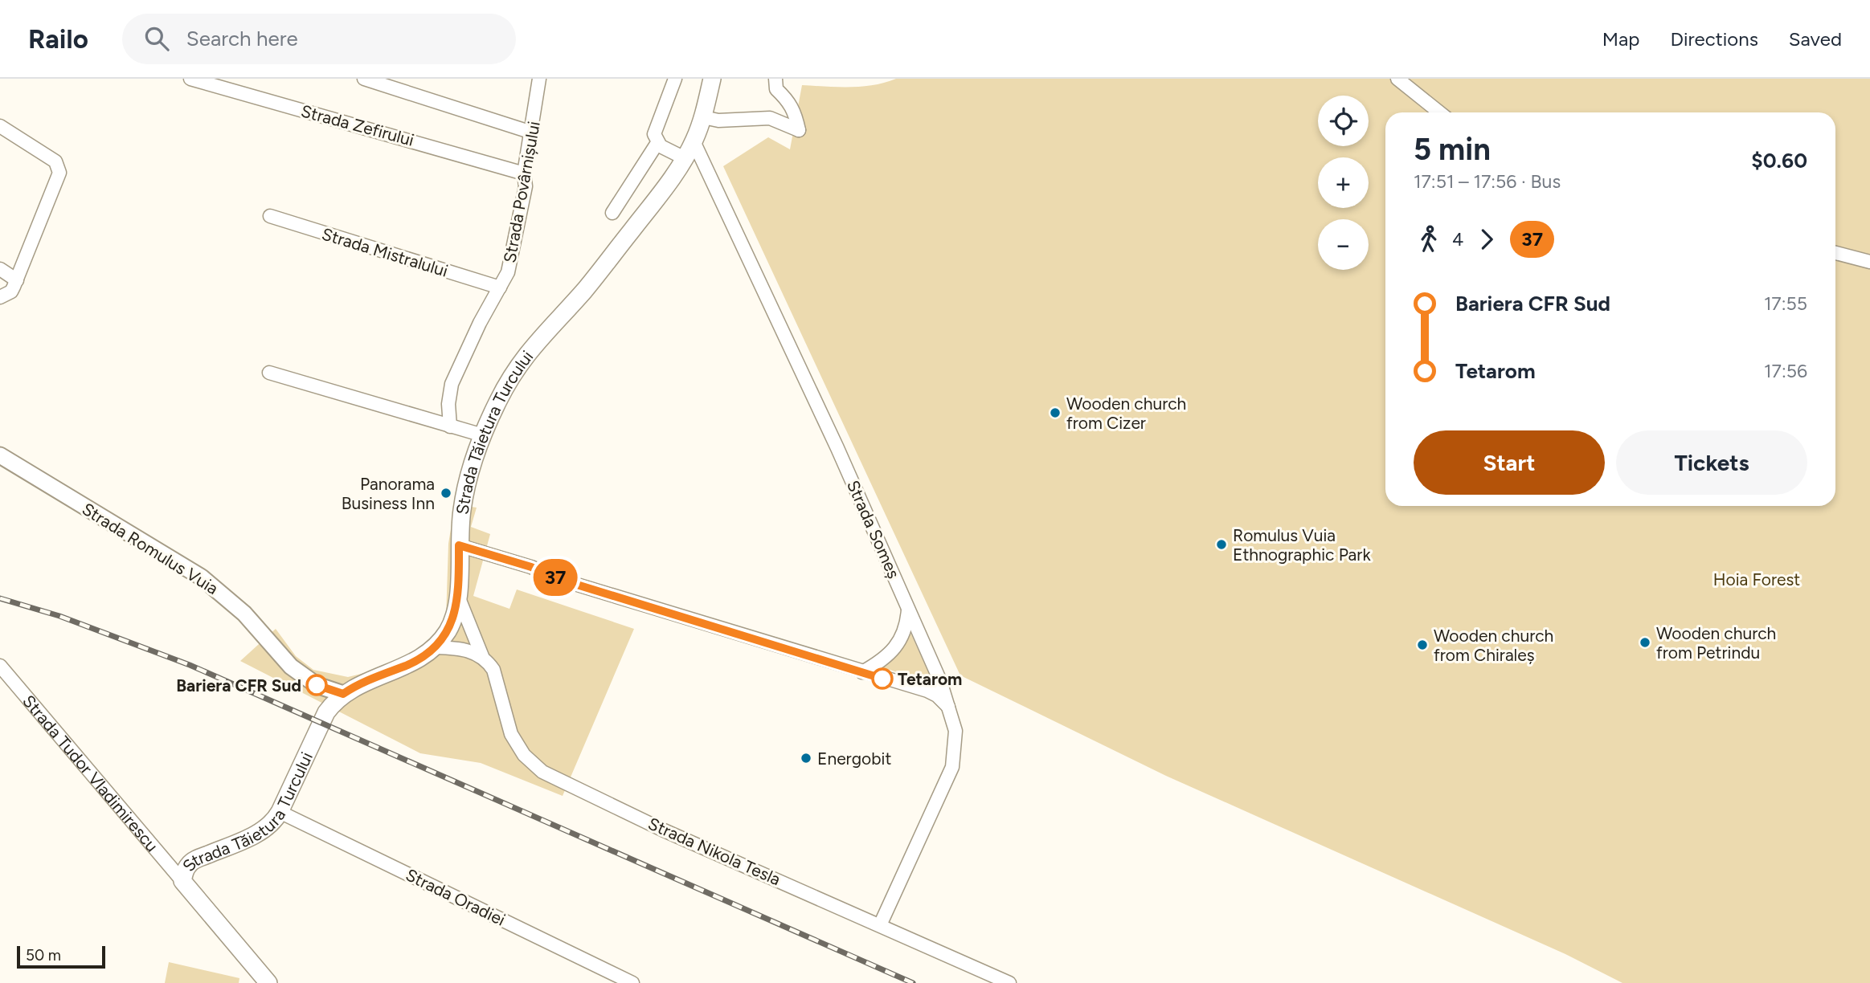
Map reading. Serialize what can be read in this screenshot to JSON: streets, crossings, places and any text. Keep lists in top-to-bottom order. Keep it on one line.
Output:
{"streets":{"main road":["Strada Tăietura Turcului","Strada Tudor Vladimirescu"],"street":["Strada Zefirului","Strada Povârnișului","Strada Mistralului","Strada Someș","Strada Romulus Vuia","Strada Nikola Tesla","Strada Oradiei"]},"crossings":[["Strada Zefirului","Strada Povârnișului"],["Strada Povârnișului","Strada Mistralului"],["Strada Tăietura Turcului","Strada Someș"],["Strada Tăietura Turcului","Strada Romulus Vuia"],["Strada Tăietura Turcului","Strada Tudor Vladimirescu"],["Strada Tăietura Turcului","Strada Nikola Tesla"],["Strada Tăietura Turcului","Strada Oradiei"],["Strada Someș","Strada Nikola Tesla"]],"parks":["Hoia Forest"],"places":["Wooden church from Cizer","Panorama Business Inn","Romulus Vuia Ethnographic Park","Wooden church from Petrindu","Wooden church from Chiraleș","Tetarom","Bariera CFR Sud","Energobit"],"lines":["bus line 37"],"scale_bar":"50 m","page":{"header":"Railo","search":"Search here","nav":["Map","Directions","Saved"],"on_map":"37","map_buttons":["+","−"],"heading":["5 min","17:51 – 17:56 · Bus","$0.60"],"legs":["4","37"],"list":[{"name":"Bariera CFR Sud","value":"17:55"},{"name":"Tetarom","value":"17:56"}],"buttons":["Start","Tickets"],"scale":"50 m"}}
